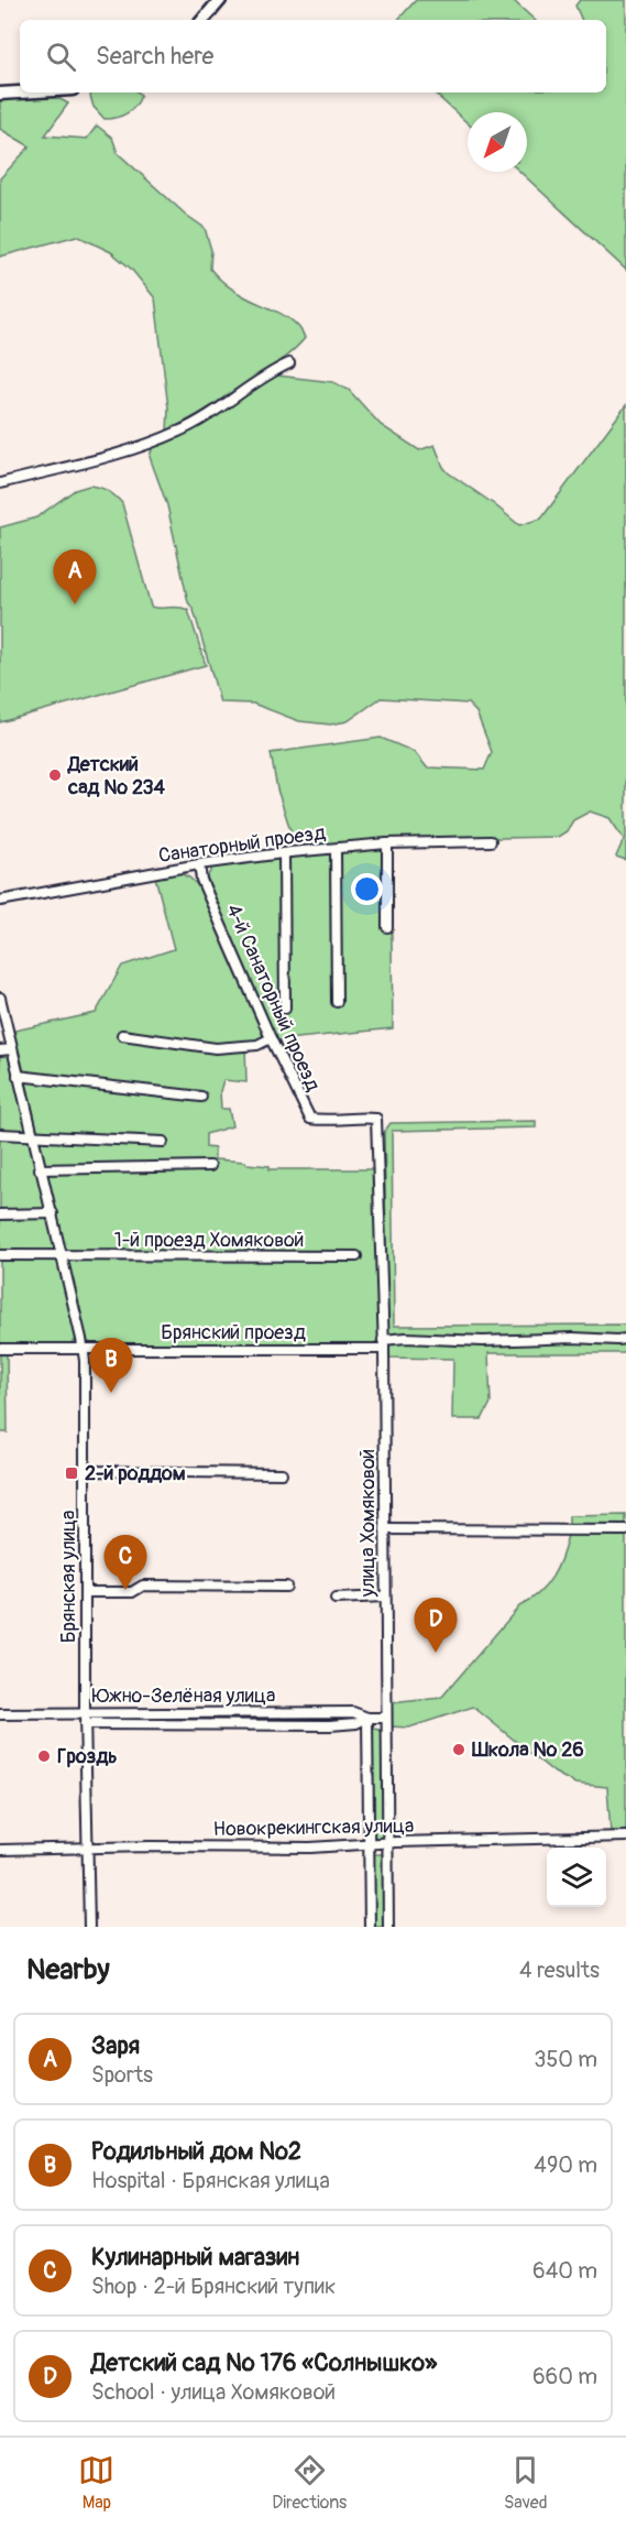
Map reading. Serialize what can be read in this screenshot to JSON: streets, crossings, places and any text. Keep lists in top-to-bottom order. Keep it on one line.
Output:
{"streets":{"street":["Санаторный проезд","4-й Санаторный проезд","1-й проезд Хомяковой","Брянский проезд","улица Хомяковой","Брянская улица","Южно-Зелёная улица","Новокрекингская улица"]},"crossings":[["Санаторный проезд","4-й Санаторный проезд"],["4-й Санаторный проезд","улица Хомяковой"],["1-й проезд Хомяковой","Брянская улица"],["Брянский проезд","улица Хомяковой"],["Брянский проезд","Брянская улица"],["улица Хомяковой","Южно-Зелёная улица"],["улица Хомяковой","Новокрекингская улица"],["Брянская улица","Южно-Зелёная улица"],["Брянская улица","Новокрекингская улица"]],"places":{"other":["Детский сад № 234","Школа № 26","Гроздь"],"transit":["2-й роддом"]},"north":"bottom left","page":{"search":"Search here","pins":["A","B","C","D"],"heading":["Nearby","4 results"],"list":[{"mark":"A","name":"Заря","note":"Sports","value":"350 m"},{"mark":"B","name":"Родильный дом №2","note":"Hospital · Брянская улица","value":"490 m"},{"mark":"C","name":"Кулинарный магазин","note":"Shop · 2-й Брянский тупик","value":"640 m"},{"mark":"D","name":"Детский сад № 176 «Солнышко»","note":"School · улица Хомяковой","value":"660 m"}],"nav":["Map","Directions","Saved"]}}
